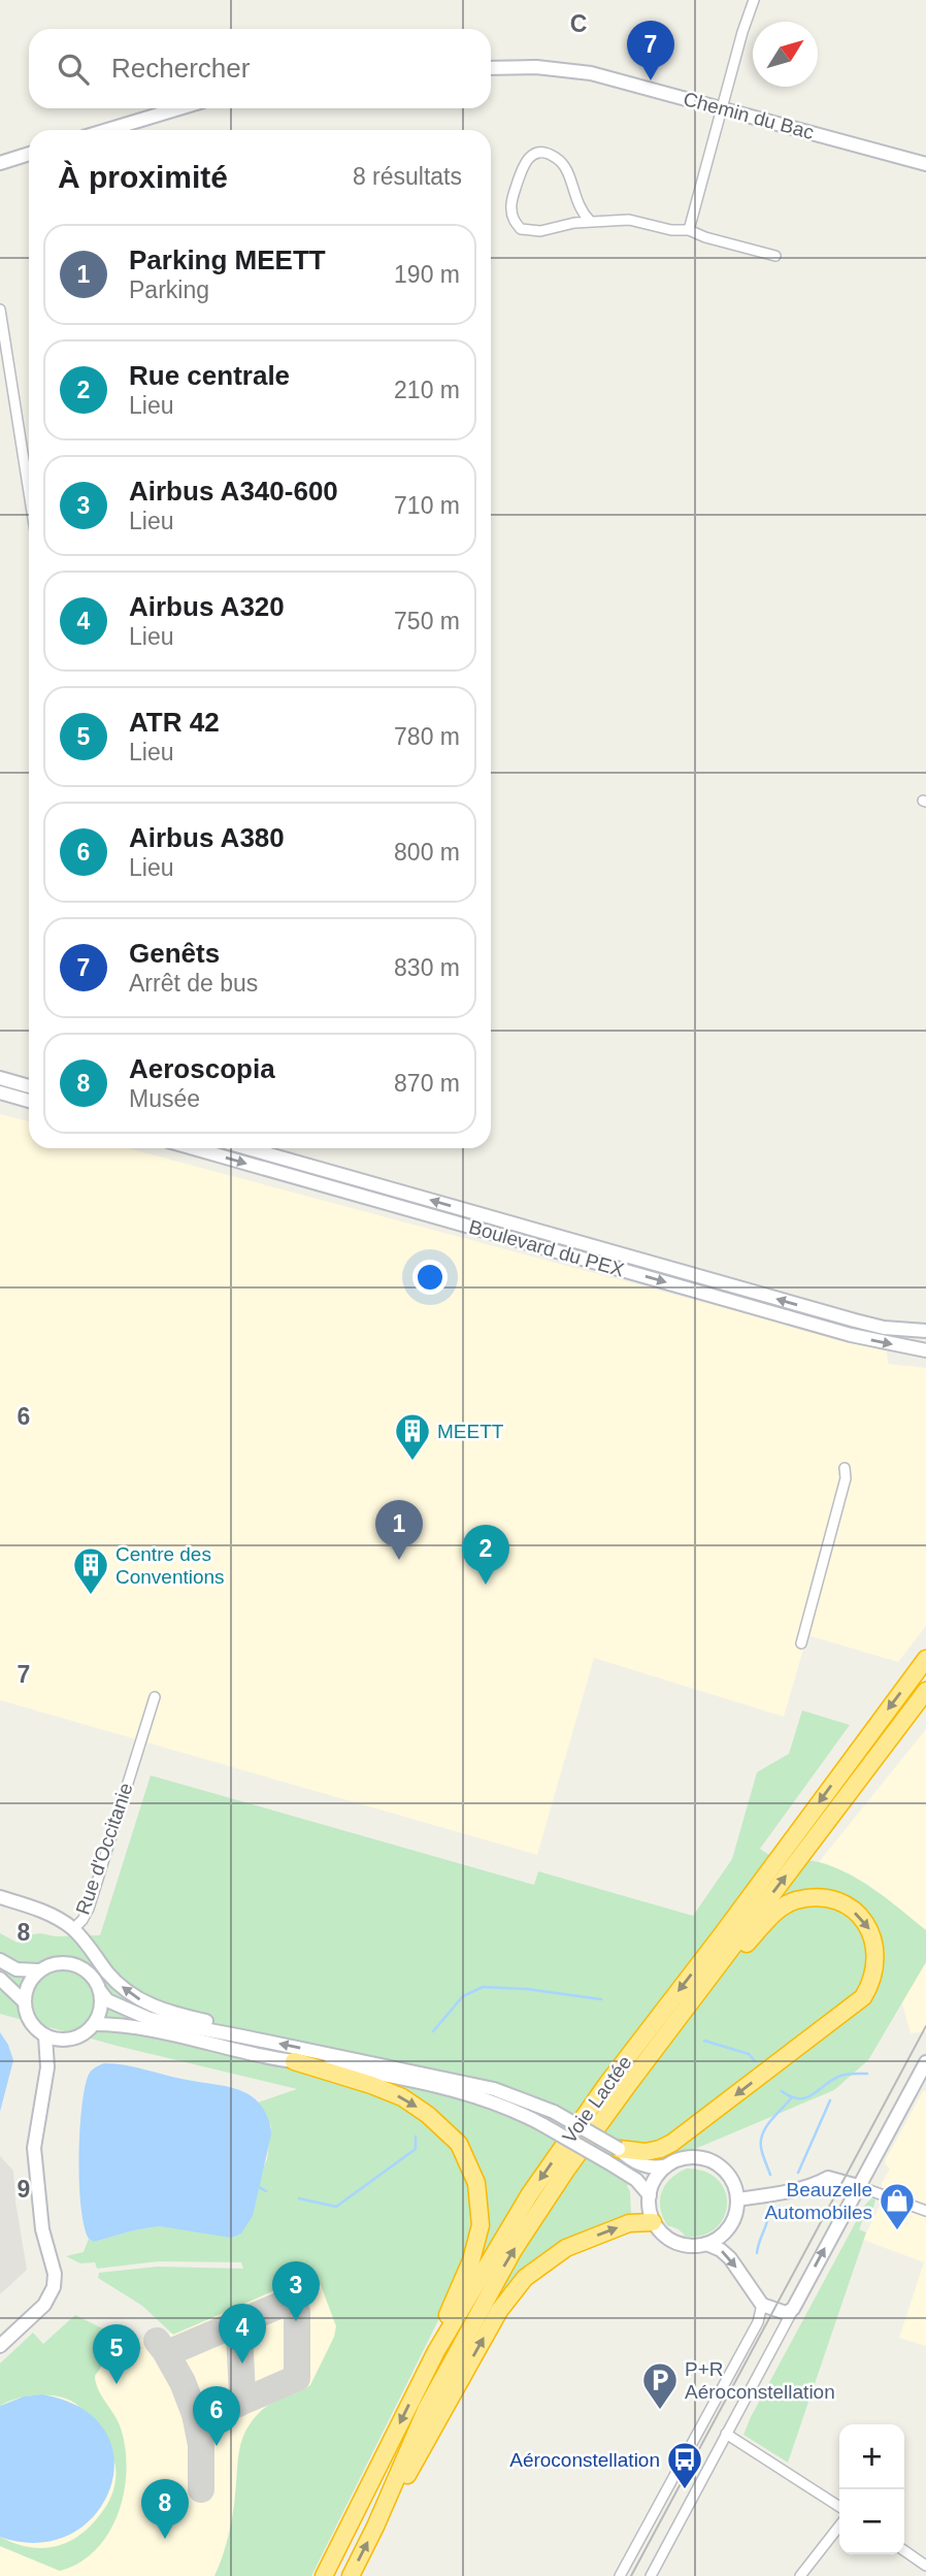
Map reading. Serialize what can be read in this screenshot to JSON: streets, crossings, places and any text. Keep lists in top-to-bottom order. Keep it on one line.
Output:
{"streets":{"highway":["Voie Lactée"],"main road":["Chemin du Bac","Boulevard du PEX"],"street":["Rue d'Occitanie"]},"places":{"building":["MEETT","Centre des Conventions"],"shop":["Beauzelle Automobiles"],"parking":["P+R Aéroconstellation"],"bus stop":["Aéroconstellation"]},"north":"top right","page":{"pins":["7","1","2","3","4","5","6","8"],"search":"Rechercher","heading":["À proximité","8 résultats"],"list":[{"mark":"1","name":"Parking MEETT","note":"Parking","value":"190 m"},{"mark":"2","name":"Rue centrale","note":"Lieu","value":"210 m"},{"mark":"3","name":"Airbus A340-600","note":"Lieu","value":"710 m"},{"mark":"4","name":"Airbus A320","note":"Lieu","value":"750 m"},{"mark":"5","name":"ATR 42","note":"Lieu","value":"780 m"},{"mark":"6","name":"Airbus A380","note":"Lieu","value":"800 m"},{"mark":"7","name":"Genêts","note":"Arrêt de bus","value":"830 m"},{"mark":"8","name":"Aeroscopia","note":"Musée","value":"870 m"}],"map_buttons":["+","−"]},"grid":{"columns":["C"],"rows":["6","7","8","9"]}}
